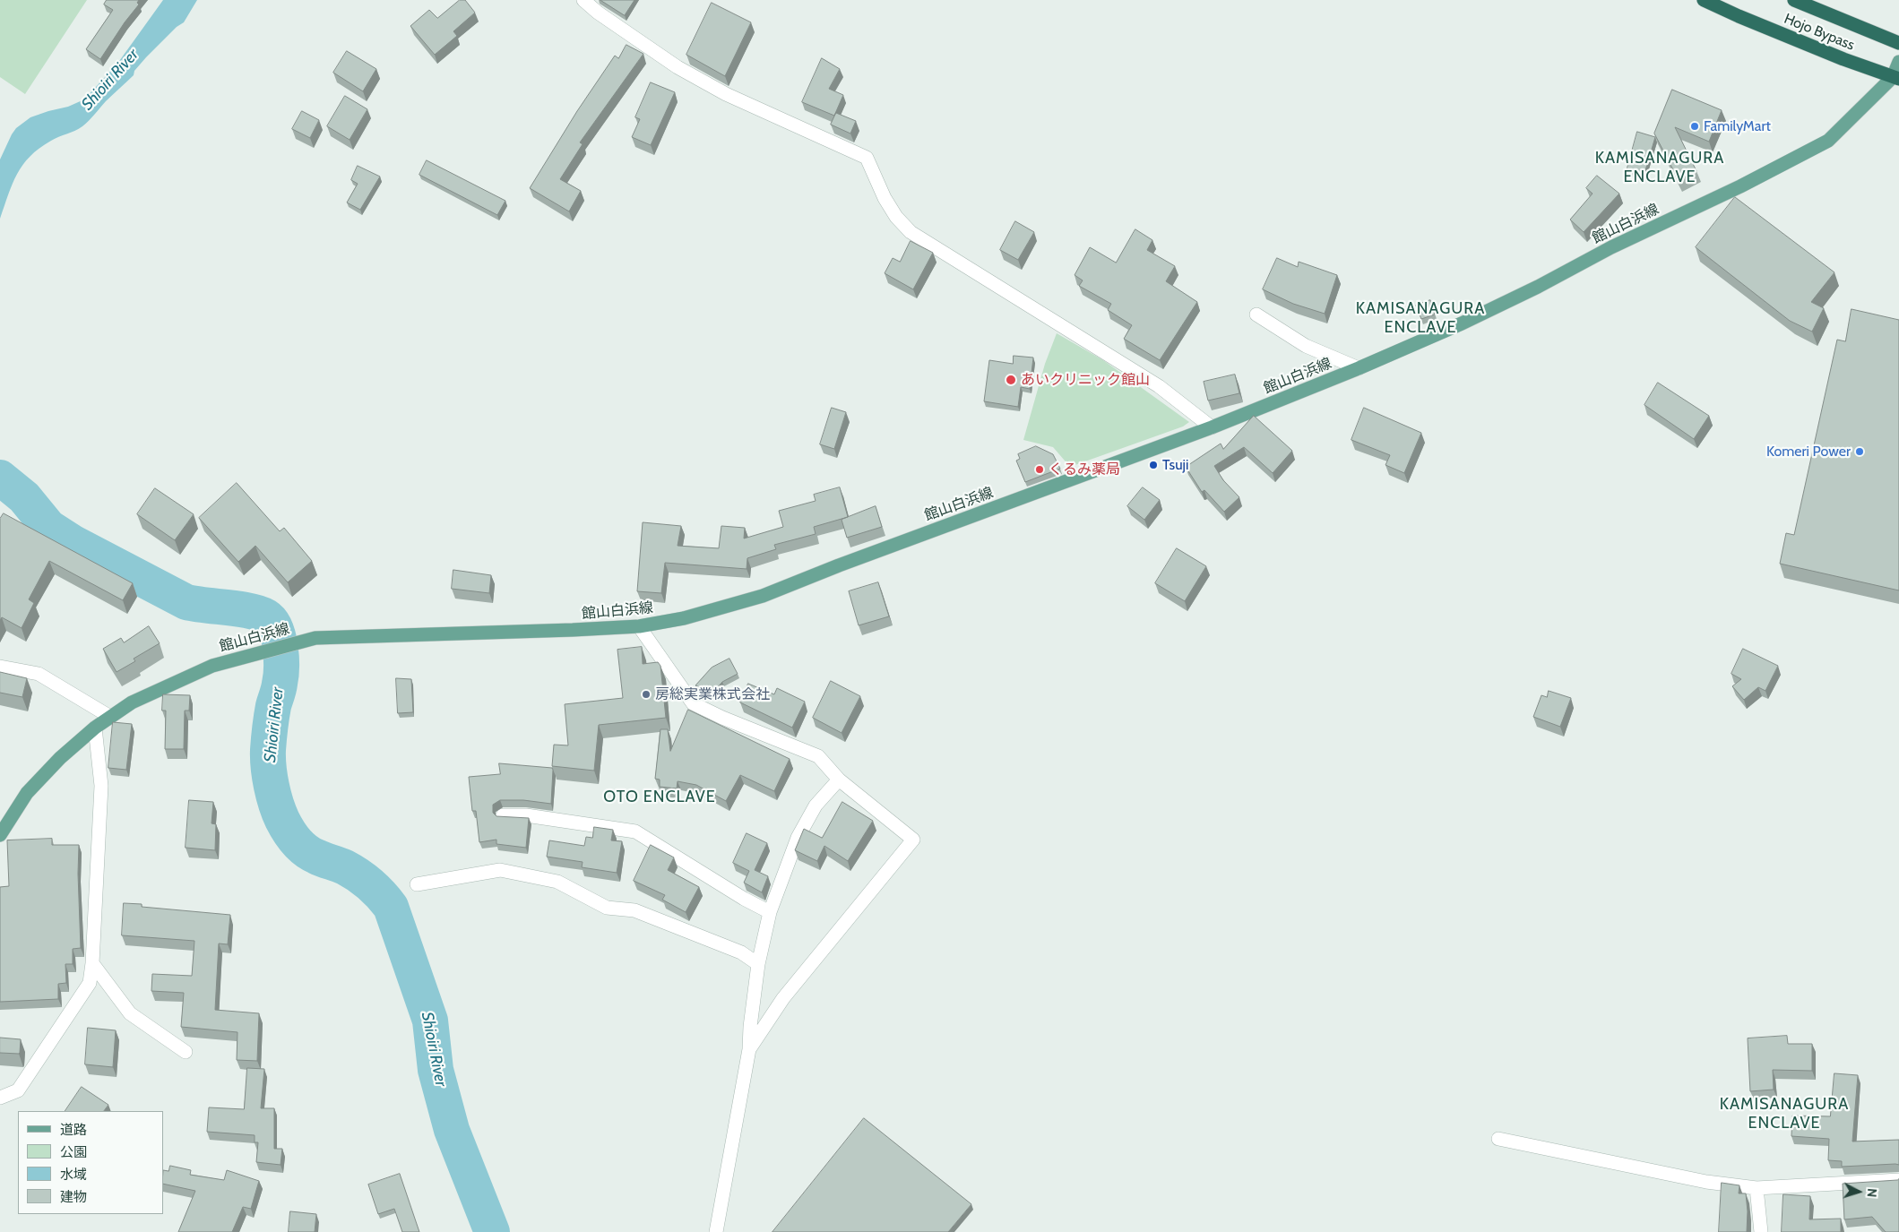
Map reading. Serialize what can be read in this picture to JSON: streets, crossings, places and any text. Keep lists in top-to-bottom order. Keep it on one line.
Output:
{"streets":{"highway":["Hojo Bypass"],"main road":["館山白浜線"]},"crossings":[["Hojo Bypass","館山白浜線"]],"districts":["KAMISANAGURA ENCLAVE","KAMISANAGURA ENCLAVE","OTO ENCLAVE","KAMISANAGURA ENCLAVE"],"water":["Shioiri River"],"places":["FamilyMart","あいクリニック館山","Komeri Power","Tsuji","くるみ薬局","房総実業株式会社"],"legend":["道路","公園","水域","建物"],"north":"right"}
